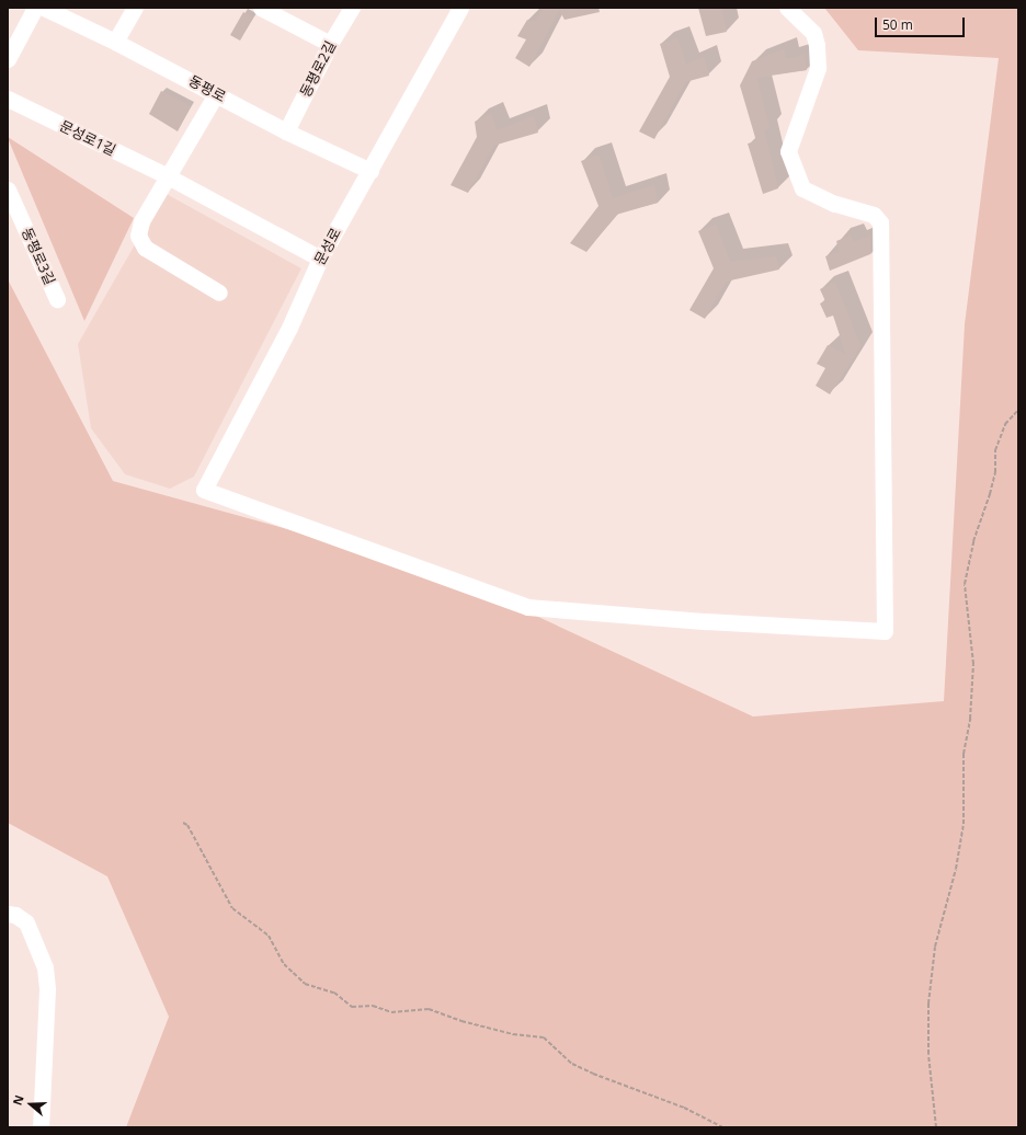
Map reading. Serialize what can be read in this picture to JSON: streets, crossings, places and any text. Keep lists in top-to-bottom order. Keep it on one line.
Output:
{"streets":{"street":["동평로2길","동평로","문성로1길","문성로","동평로3길"]},"crossings":[["동평로2길","동평로"],["동평로","문성로"],["문성로1길","문성로"]],"scale_bar":"50 m","north":"left"}
